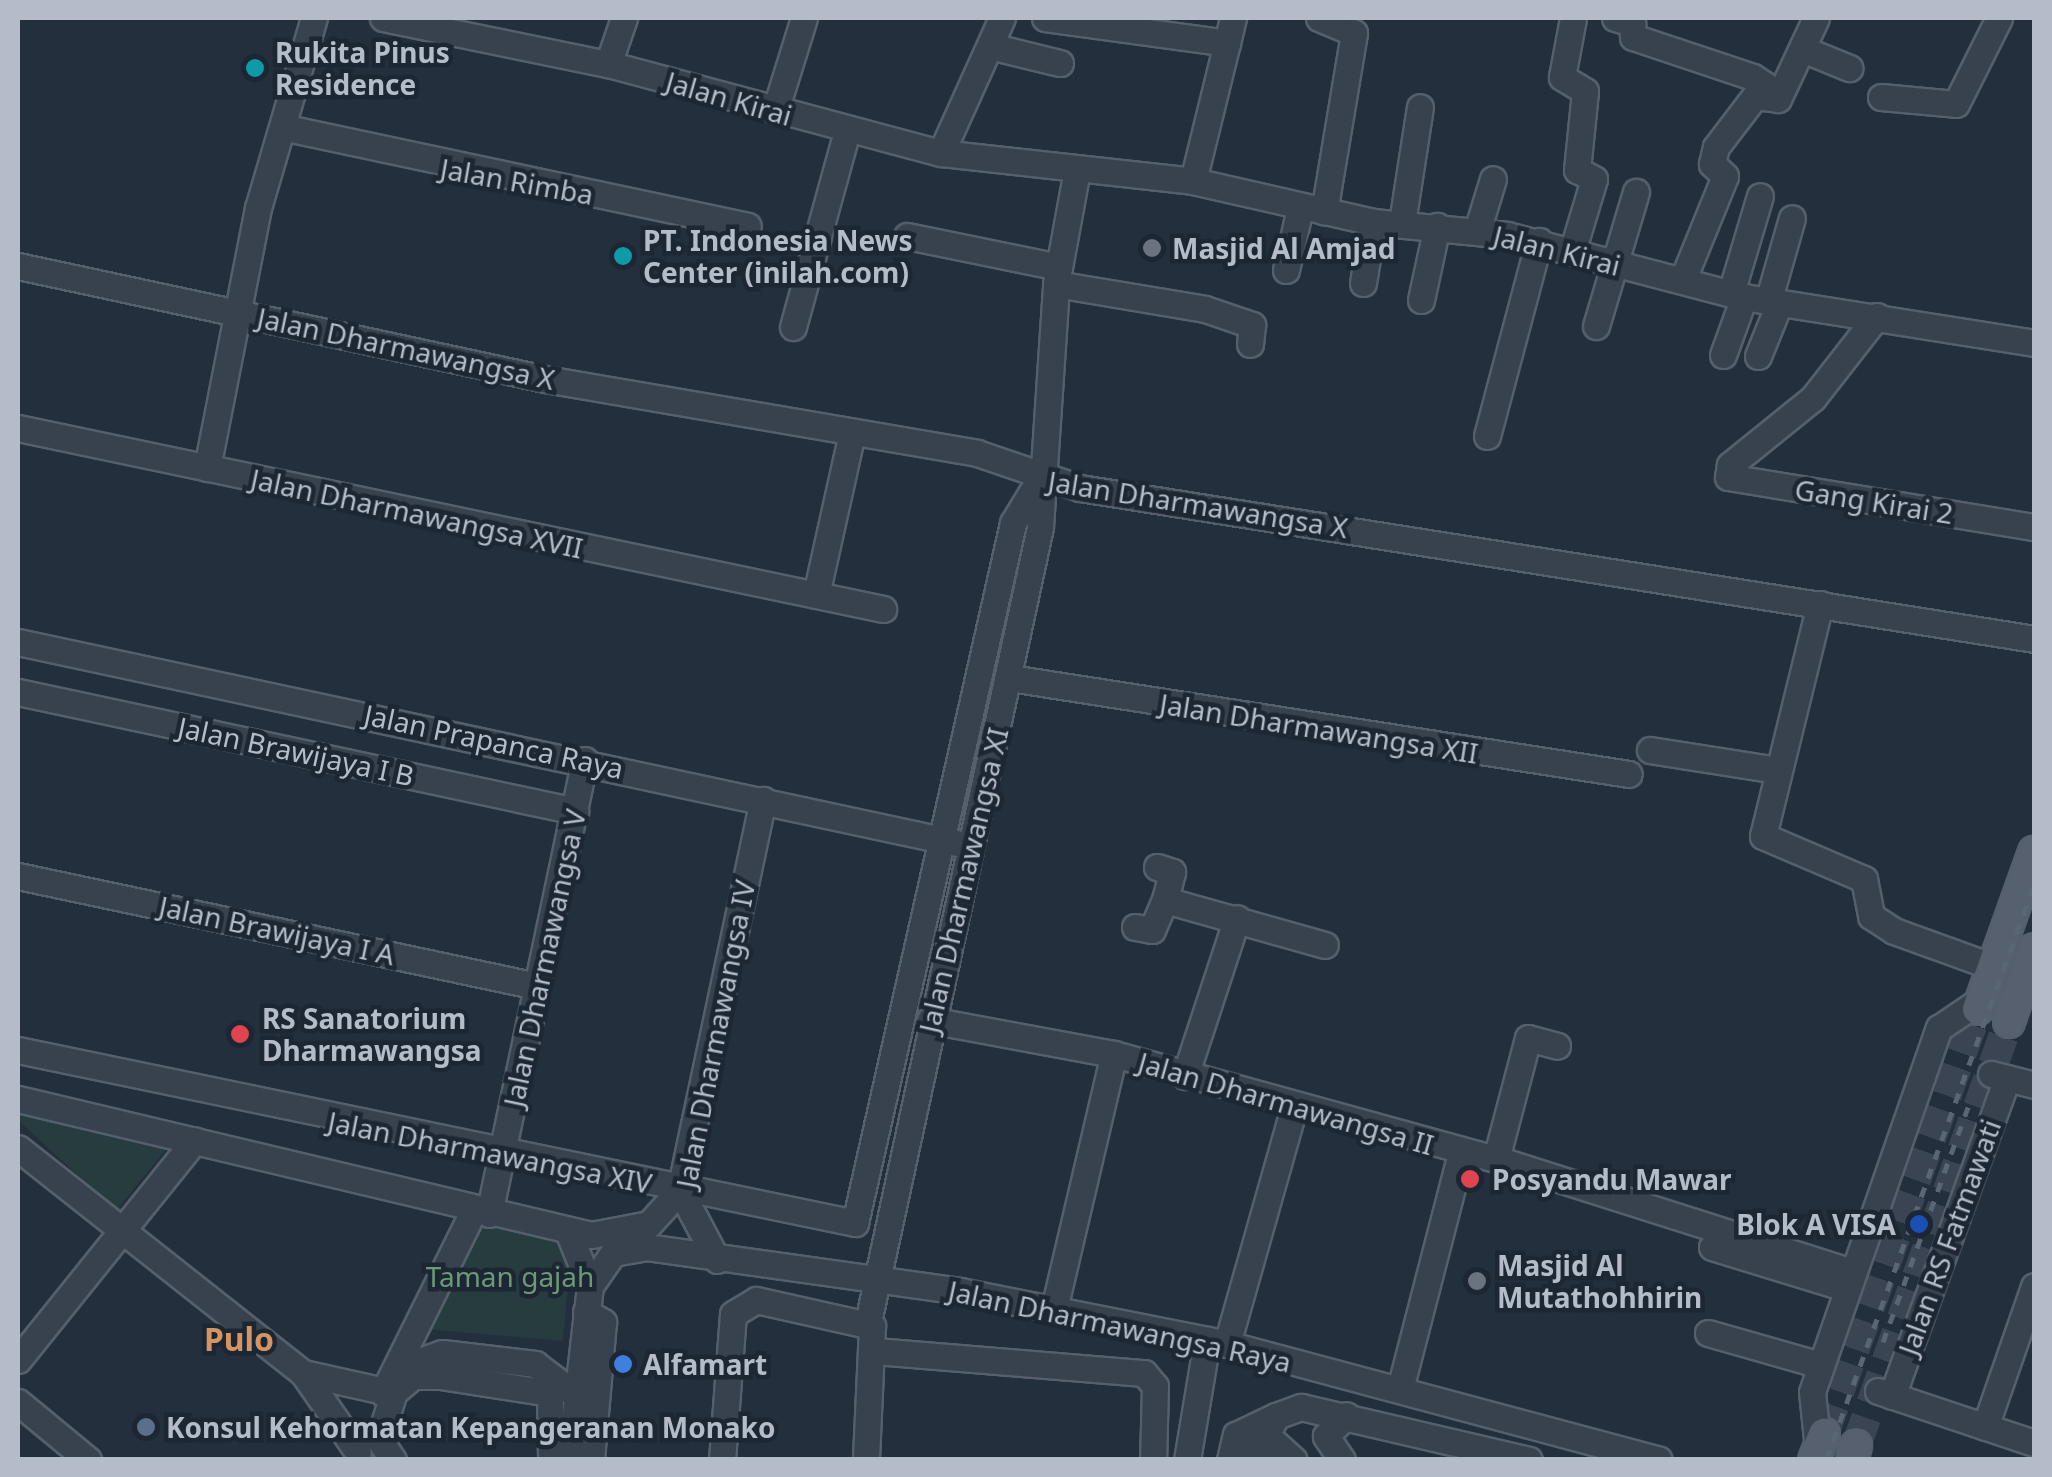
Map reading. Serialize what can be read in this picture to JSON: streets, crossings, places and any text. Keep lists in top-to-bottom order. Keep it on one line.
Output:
{"streets":{"street":["Jalan Kirai","Jalan Rimba","Jalan Dharmawangsa X","Gang Kirai 2","Jalan Dharmawangsa XVII","Jalan Dharmawangsa XII","Jalan Prapanca Raya","Jalan Brawijaya I B","Jalan Dharmawangsa XI","Jalan Brawijaya I A","Jalan Dharmawangsa V","Jalan Dharmawangsa IV","Jalan Dharmawangsa II","Jalan Dharmawangsa XIV","Jalan RS Fatmawati","Jalan Dharmawangsa Raya"]},"crossings":[["Jalan Kirai","Gang Kirai 2"],["Jalan Dharmawangsa X","Jalan Dharmawangsa XI"],["Jalan Dharmawangsa X","Jalan Dharmawangsa XIV"],["Jalan Dharmawangsa XII","Jalan Dharmawangsa XI"],["Jalan Prapanca Raya","Jalan Dharmawangsa XI"],["Jalan Prapanca Raya","Jalan Dharmawangsa V"],["Jalan Prapanca Raya","Jalan Dharmawangsa IV"],["Jalan Prapanca Raya","Jalan Dharmawangsa XIV"],["Jalan Brawijaya I B","Jalan Dharmawangsa V"],["Jalan Dharmawangsa XI","Jalan Dharmawangsa II"],["Jalan Dharmawangsa XI","Jalan Dharmawangsa XIV"],["Jalan Dharmawangsa XI","Jalan Dharmawangsa Raya"],["Jalan Brawijaya I A","Jalan Dharmawangsa V"],["Jalan Dharmawangsa V","Jalan Dharmawangsa XIV"],["Jalan Dharmawangsa IV","Jalan Dharmawangsa XIV"],["Jalan Dharmawangsa IV","Jalan Dharmawangsa Raya"],["Jalan Dharmawangsa II","Jalan Dharmawangsa Raya"]],"districts":["Pulo"],"parks":["Taman gajah"],"places":["Rukita Pinus Residence","Masjid Al Amjad","PT. Indonesia News Center (inilah.com)","RS Sanatorium Dharmawangsa","Posyandu Mawar","Blok A VISA","Masjid Al Mutathohhirin","Alfamart","Konsul Kehormatan Kepangeranan Monako"]}
